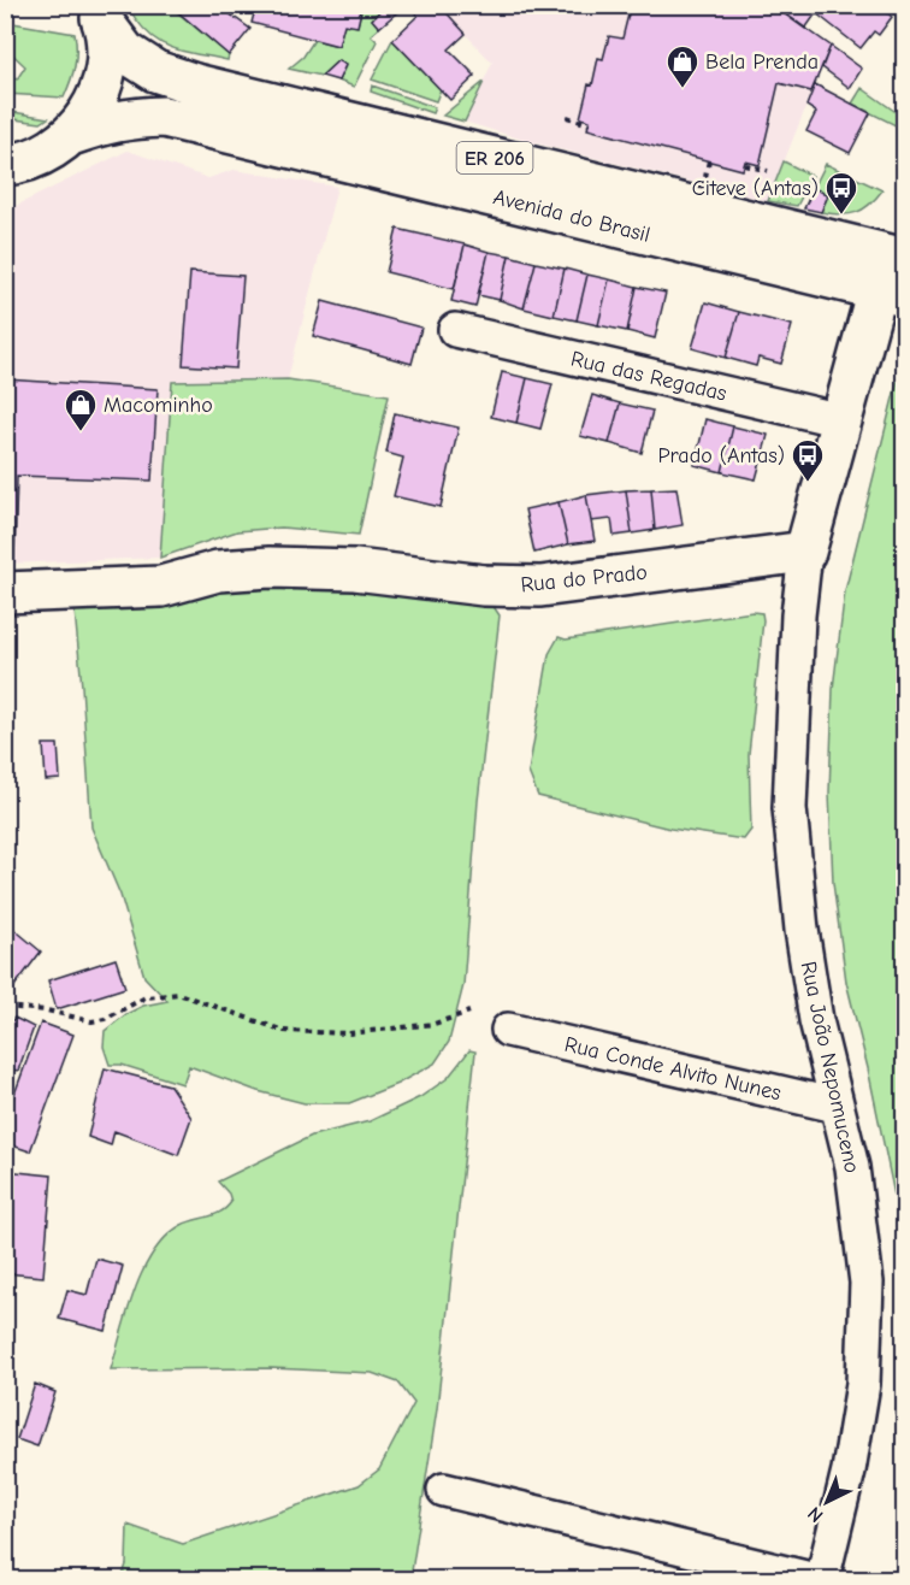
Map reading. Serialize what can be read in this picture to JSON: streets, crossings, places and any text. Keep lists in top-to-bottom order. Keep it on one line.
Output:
{"streets":{"main road":["ER 206","Avenida do Brasil","Rua do Prado"],"street":["Rua das Regadas","Rua João Nepomuceno","Rua Conde Alvito Nunes"]},"crossings":[["Rua do Prado","Rua João Nepomuceno"],["Rua João Nepomuceno","Rua Conde Alvito Nunes"]],"places":{"shop":["Bela Prenda","Macominho"],"bus stop":["Citeve (Antas)","Prado (Antas)"]},"north":"bottom left"}
